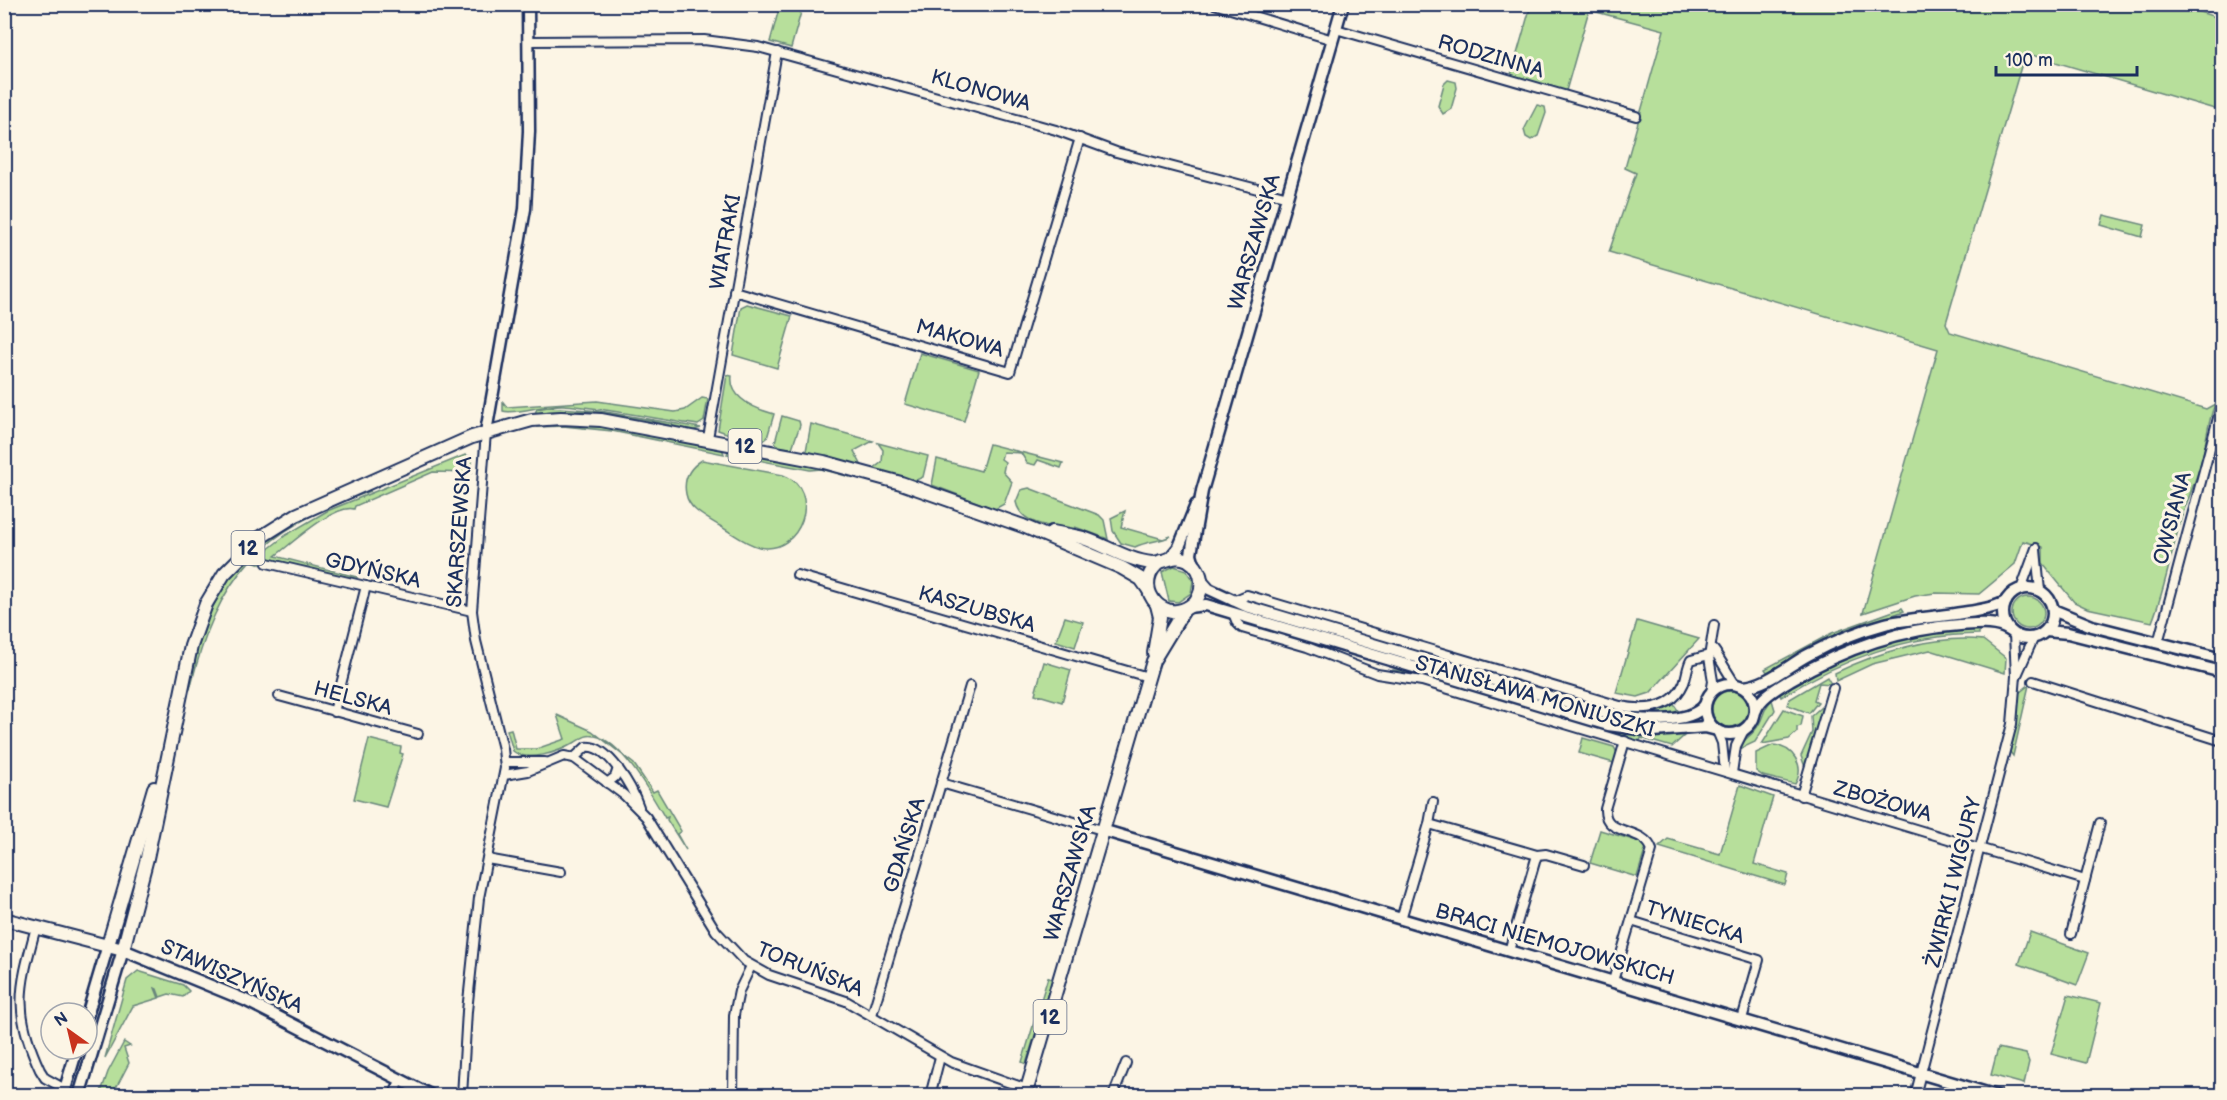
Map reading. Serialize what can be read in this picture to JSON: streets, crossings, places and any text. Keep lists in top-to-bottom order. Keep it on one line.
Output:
{"streets":{"main road":["WARSZAWSKA","12","SKARSZEWSKA","STANISŁAWA MONIUSZKI","BRACI NIEMOJOWSKICH","STAWISZYŃSKA"],"street":["RODZINNA","KLONOWA","WIATRAKI","MAKOWA","OWSIANA","GDYŃSKA","KASZUBSKA","HELSKA","ZBOŻOWA","GDAŃSKA","ŻWIRKI I WIGURY","TYNIECKA","TORUŃSKA"]},"crossings":[["RODZINNA","WARSZAWSKA"],["KLONOWA","WIATRAKI"],["KLONOWA","WARSZAWSKA"],["KLONOWA","MAKOWA"],["KLONOWA","SKARSZEWSKA"],["WIATRAKI","MAKOWA"],["WIATRAKI","12"],["WARSZAWSKA","12"],["WARSZAWSKA","KASZUBSKA"],["WARSZAWSKA","STANISŁAWA MONIUSZKI"],["WARSZAWSKA","BRACI NIEMOJOWSKICH"],["WARSZAWSKA","TORUŃSKA"],["12","SKARSZEWSKA"],["12","STANISŁAWA MONIUSZKI"],["12","STAWISZYŃSKA"],["SKARSZEWSKA","GDYŃSKA"],["STANISŁAWA MONIUSZKI","ZBOŻOWA"],["STANISŁAWA MONIUSZKI","TYNIECKA"],["ZBOŻOWA","ŻWIRKI I WIGURY"],["GDAŃSKA","TORUŃSKA"],["ŻWIRKI I WIGURY","BRACI NIEMOJOWSKICH"],["TYNIECKA","BRACI NIEMOJOWSKICH"]],"scale_bar":"100 m","north":"top left"}
